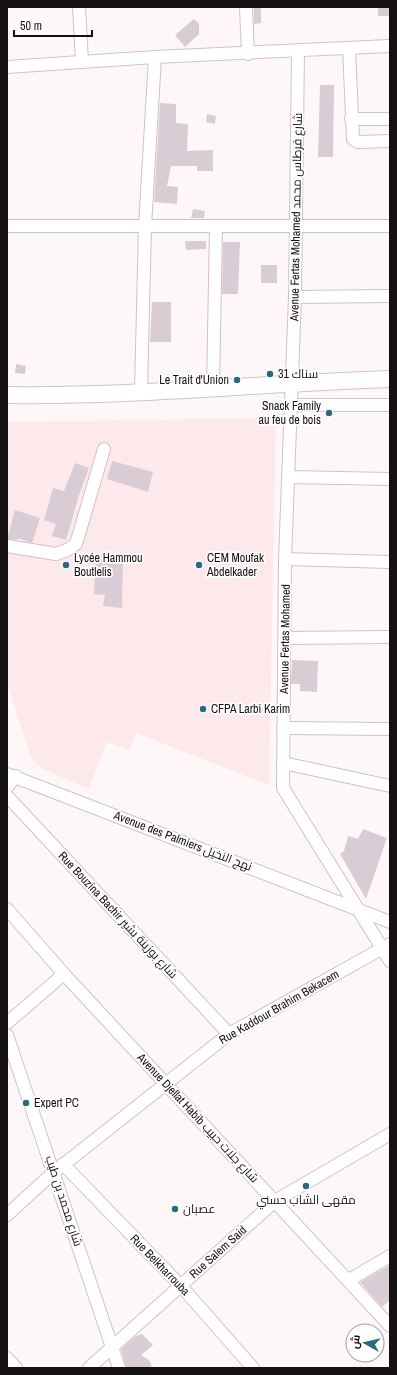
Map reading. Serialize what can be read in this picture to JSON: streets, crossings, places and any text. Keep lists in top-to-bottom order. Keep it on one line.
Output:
{"streets":{"street":["Avenue Fertas Mohamed شارع فرطاس محمد","Avenue Fertas Mohamed","Avenue des Palmiers نهج النخيل","Rue Bouzina Bachir شارع بوزينة بشير","Rue Kaddour Brahim Bekacem","Avenue Djellat Habib شارع جلات حبيب","شارع محمد بن طيب","Rue Salem Said","Rue Belkharrouba"]},"crossings":[["Avenue Fertas Mohamed شارع فرطاس محمد","Avenue Fertas Mohamed"],["Avenue Fertas Mohamed","Avenue des Palmiers نهج النخيل"],["Avenue Fertas Mohamed","Rue Kaddour Brahim Bekacem"],["Rue Bouzina Bachir شارع بوزينة بشير","Rue Kaddour Brahim Bekacem"],["Rue Kaddour Brahim Bekacem","Avenue Djellat Habib شارع جلات حبيب"],["Rue Kaddour Brahim Bekacem","شارع محمد بن طيب"],["Rue Kaddour Brahim Bekacem","Rue Belkharrouba"],["Avenue Djellat Habib شارع جلات حبيب","Rue Salem Said"],["شارع محمد بن طيب","Rue Salem Said"],["شارع محمد بن طيب","Rue Belkharrouba"],["Rue Salem Said","Rue Belkharrouba"]],"places":["سناك 31","Le Trait d'Union","Snack Family au feu de bois","Lycée Hammou Boutlelis","CEM Moufak Abdelkader","CFPA Larbi Karim","Expert PC","مقهى الشاب حسني","عصبان"],"scale_bar":"50 m","north":"left"}
